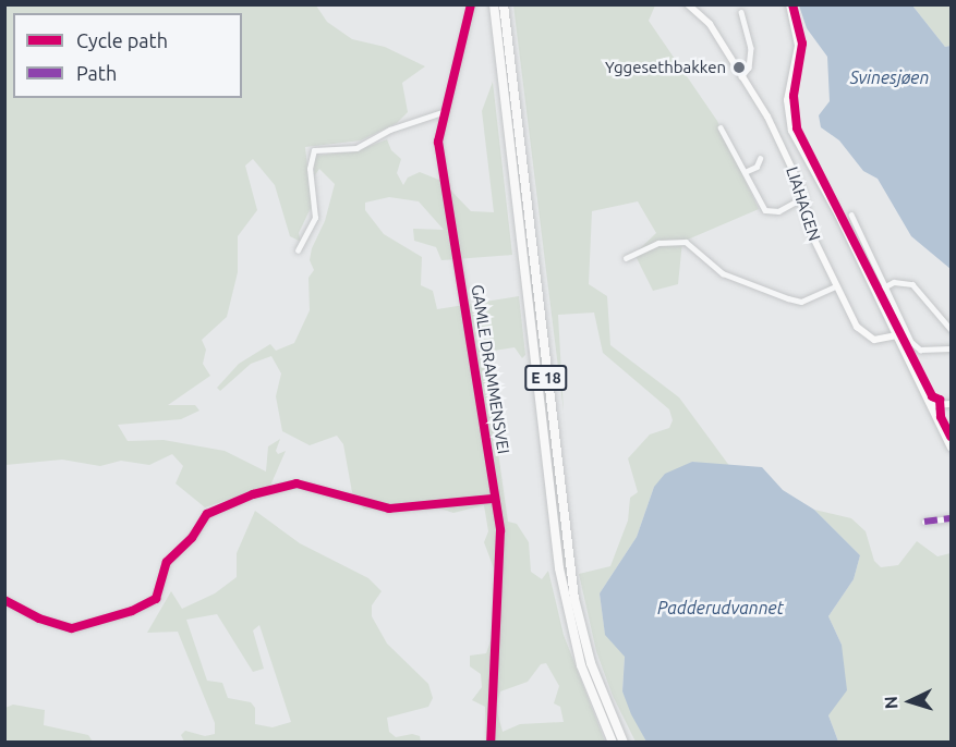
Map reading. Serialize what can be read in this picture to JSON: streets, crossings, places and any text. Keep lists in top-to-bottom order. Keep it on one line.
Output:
{"streets":{"highway":["E 18"],"main road":["LIAHAGEN"],"street":["GAMLE DRAMMENSVEI"]},"water":["Svinesjøen","Padderudvannet"],"places":["Yggesethbakken"],"legend":["Cycle path","Path"],"north":"left"}
